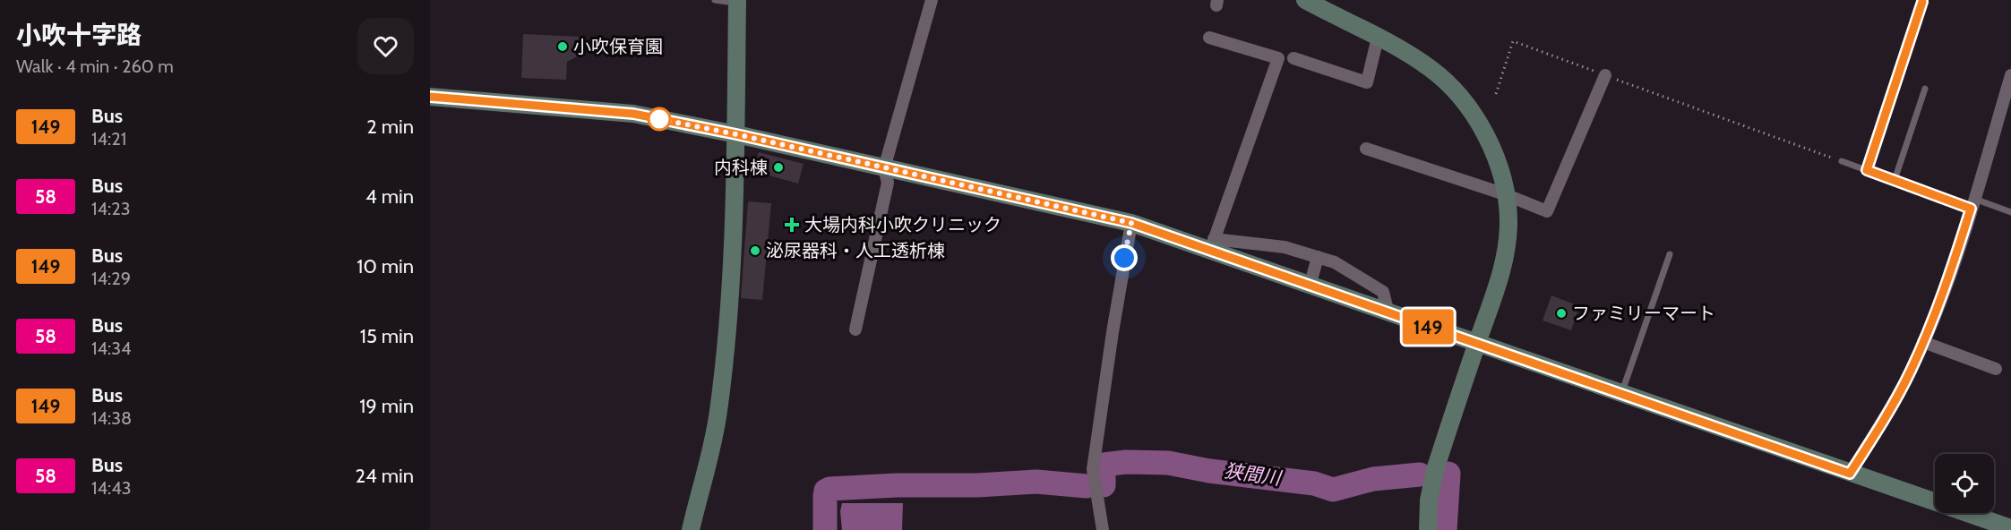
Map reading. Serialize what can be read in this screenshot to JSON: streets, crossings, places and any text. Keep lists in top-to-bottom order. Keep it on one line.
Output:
{"water":["狭間川"],"places":{"other":["小吹保育園","内科棟","泌尿器科・人工透析棟","ファミリーマート"],"health":["大場内科小吹クリニック"]},"lines":["bus line 149"],"page":{"heading":["小吹十字路","Walk · 4 min · 260 m"],"on_map":"149","list":[{"mark":"149","name":"Bus","note":"14:21","value":"2 min"},{"mark":"58","name":"Bus","note":"14:23","value":"4 min"},{"mark":"149","name":"Bus","note":"14:29","value":"10 min"},{"mark":"58","name":"Bus","note":"14:34","value":"15 min"},{"mark":"149","name":"Bus","note":"14:38","value":"19 min"},{"mark":"58","name":"Bus","note":"14:43","value":"24 min"}]}}
